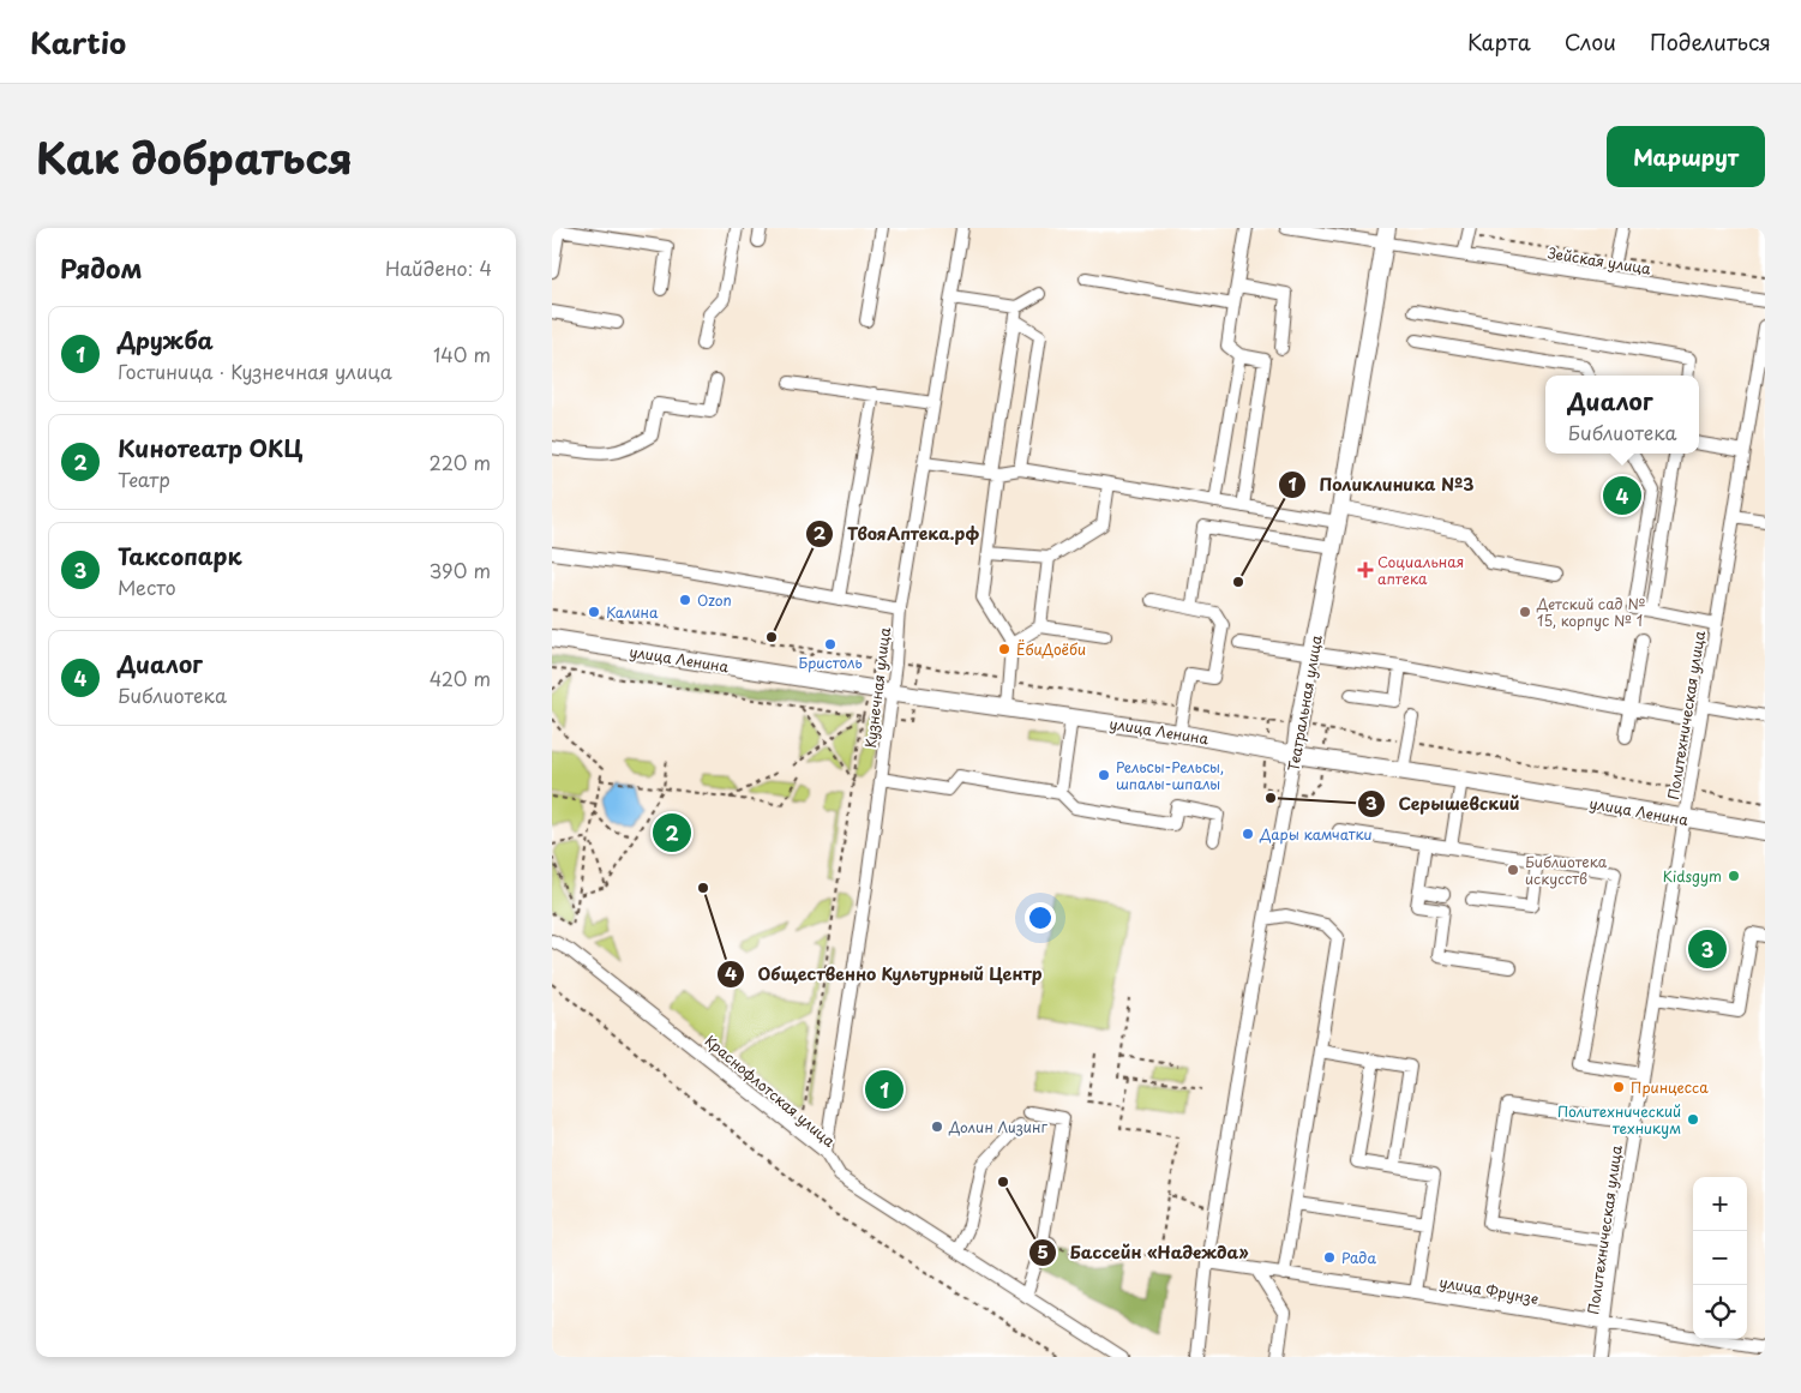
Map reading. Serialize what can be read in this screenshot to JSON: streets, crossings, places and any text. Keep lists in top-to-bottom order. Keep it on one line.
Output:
{"streets":{"main road":["улица Ленина","Театральная улица"],"street":["Зейская улица","Кузнечная улица","Политехническая улица","Краснофлотская улица","улица Фрунзе"]},"crossings":[["Зейская улица","Театральная улица"],["улица Ленина","Кузнечная улица"],["улица Ленина","Театральная улица"],["улица Ленина","Политехническая улица"],["Кузнечная улица","Краснофлотская улица"],["Театральная улица","улица Фрунзе"],["Политехническая улица","улица Фрунзе"]],"places":{"health":["Социальная аптека"],"other":["Поликлиника №3","Ozon","Калина","Детский сад № 15, корпус № 1","ТвояАптека.рф","Бристоль","ЁбиДоёби","Рельсы-Рельсы, шпалы-шпалы","Серышевский","Дары камчатки","Библиотека искусств","Kidsgym","Общественно Культурный Центр","Принцесса","Политехнический техникум","Долин Лизинг","Бассейн «Надежда»","Рада"]},"page":{"header":"Kartio","nav":["Карта","Слои","Поделиться"],"title":"Как добраться","buttons":"Маршрут","heading":["Рядом","Найдено: 4"],"list":[{"mark":"1","name":"Дружба","note":"Гостиница · Кузнечная улица","value":"140 m"},{"mark":"2","name":"Кинотеатр ОКЦ","note":"Театр","value":"220 m"},{"mark":"3","name":"Таксопарк","note":"Место","value":"390 m"},{"mark":"4","name":"Диалог","note":"Библиотека","value":"420 m"}],"popup":["Диалог","Библиотека"],"pins":["4","2","3","1"],"map_buttons":["+","−"]}}
